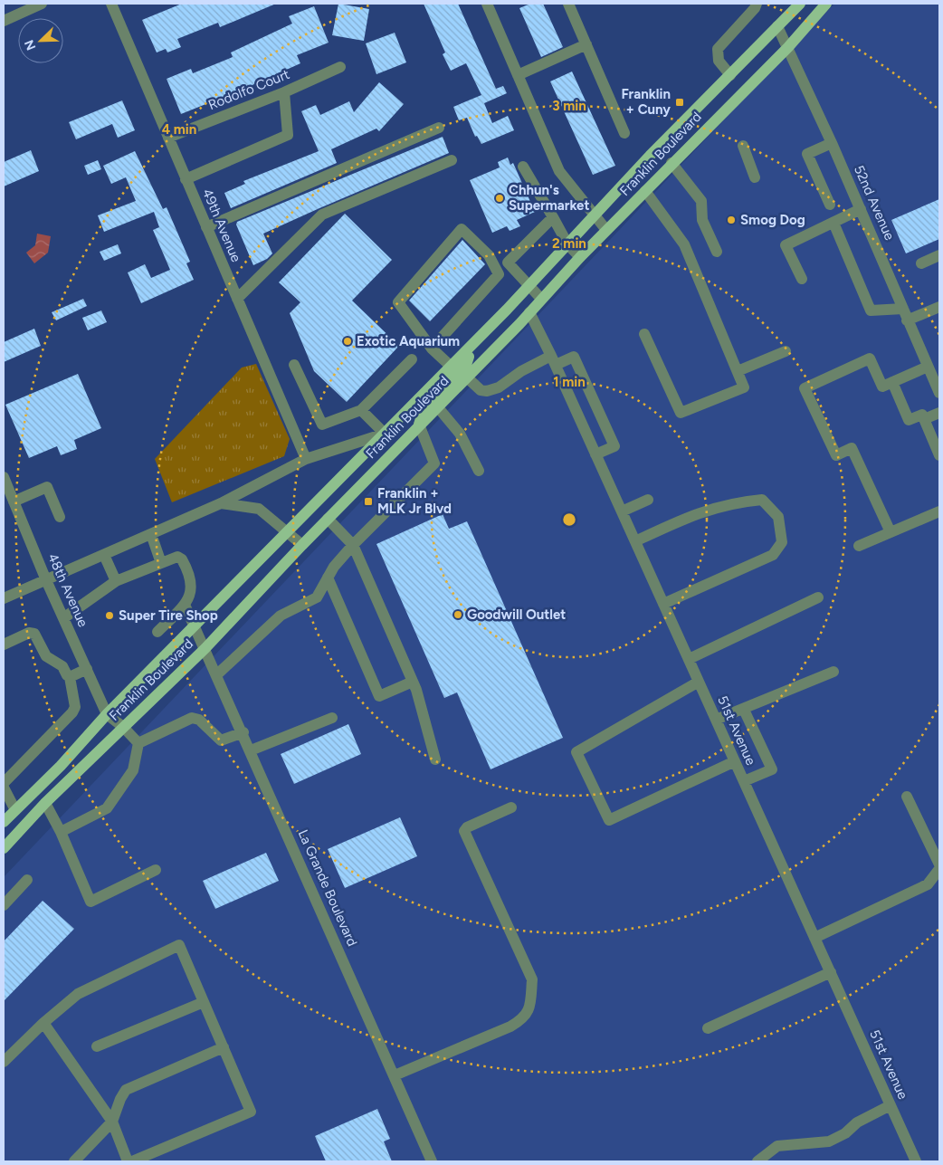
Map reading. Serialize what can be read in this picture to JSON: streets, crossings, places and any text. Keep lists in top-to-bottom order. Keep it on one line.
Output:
{"streets":{"main road":["Franklin Boulevard"],"street":["Rodolfo Court","52nd Avenue","49th Avenue","48th Avenue","51st Avenue","La Grande Boulevard"]},"crossings":[["Rodolfo Court","49th Avenue"],["Franklin Boulevard","52nd Avenue"],["Franklin Boulevard","48th Avenue"],["Franklin Boulevard","51st Avenue"],["Franklin Boulevard","La Grande Boulevard"]],"places":{"transit":["Franklin + Cuny","Franklin + MLK Jr Blvd"],"other":["Chhun's Supermarket","Smog Dog","Exotic Aquarium","Goodwill Outlet","Super Tire Shop"]},"north":"bottom left","rings":["3 min","4 min","2 min","1 min"]}
